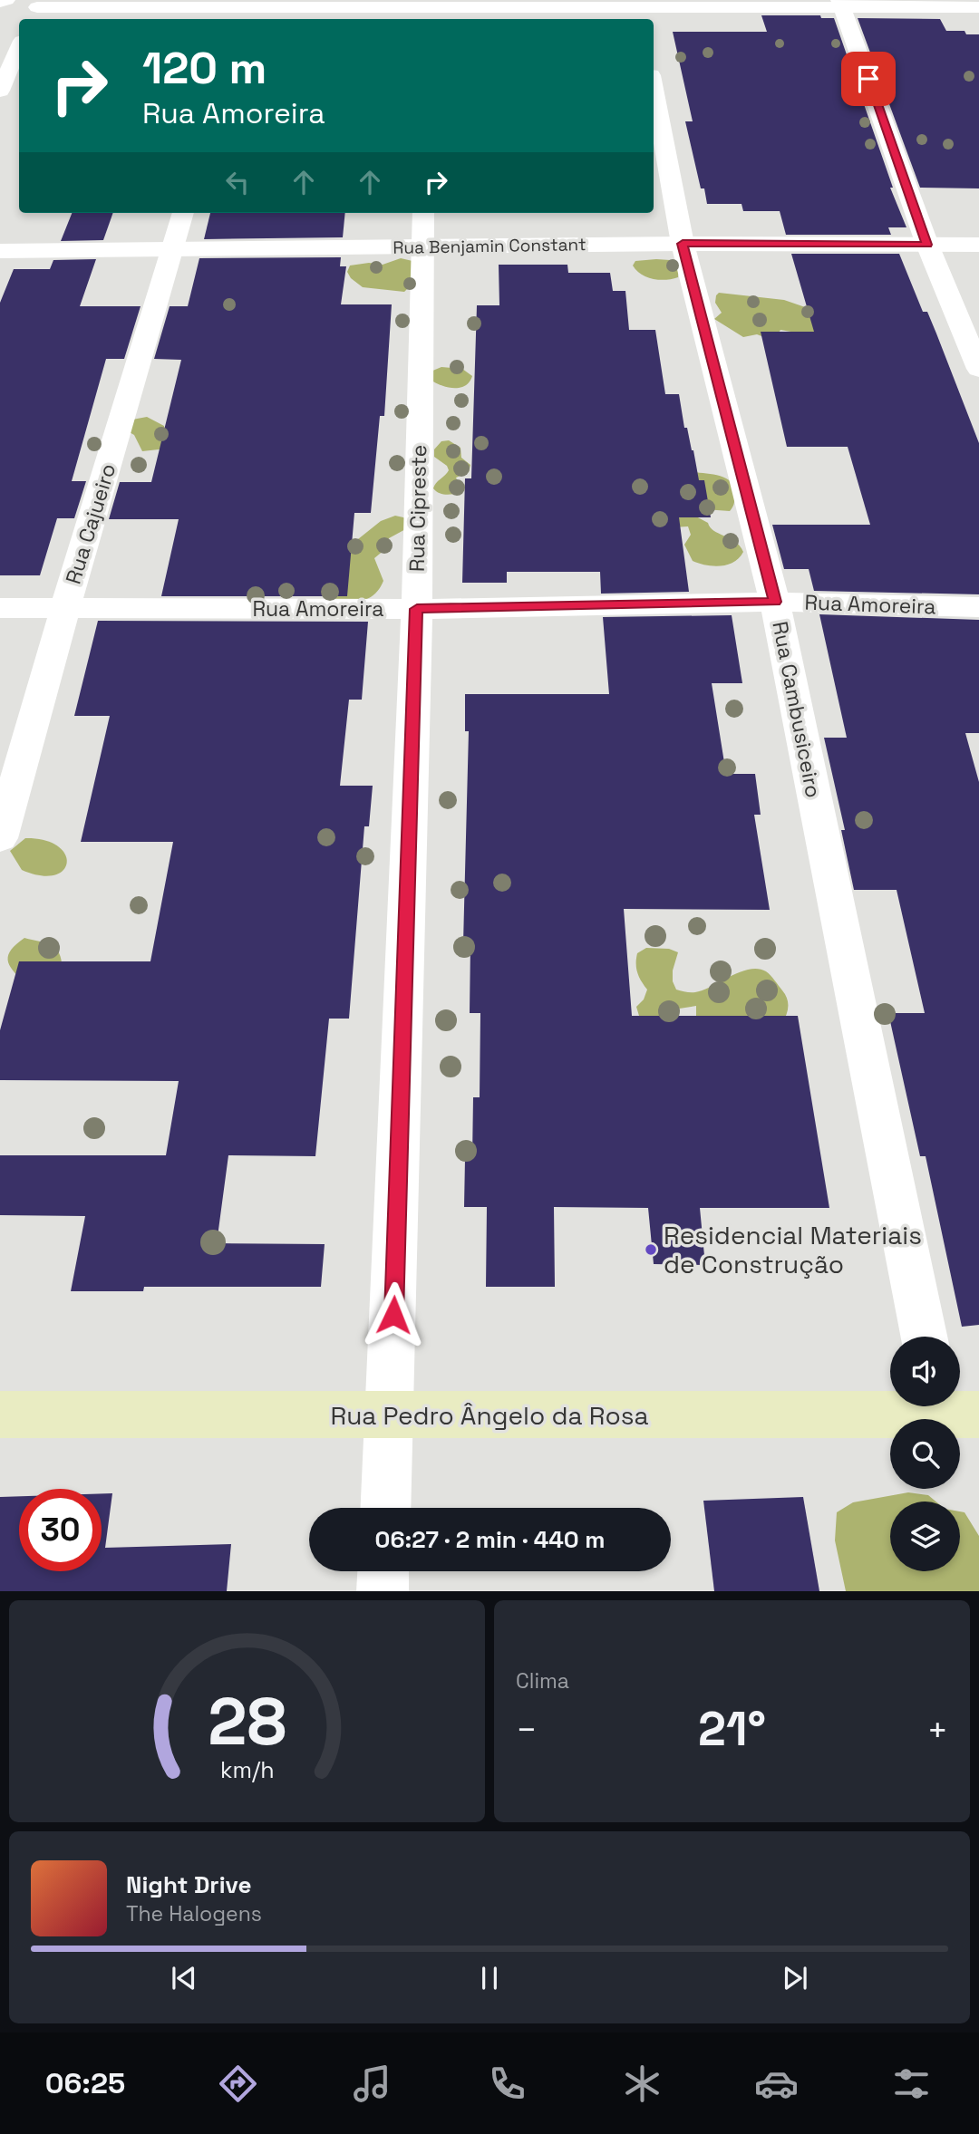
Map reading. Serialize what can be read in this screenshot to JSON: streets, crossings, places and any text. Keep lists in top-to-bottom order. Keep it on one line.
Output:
{"streets":{"main road":["Rua Pedro Ângelo da Rosa"],"street":["Rua Benjamin Constant","Rua Cipreste","Rua Cajueiro","Rua Amoreira","Rua Cambusiceiro"]},"crossings":[["Rua Benjamin Constant","Rua Cipreste"],["Rua Benjamin Constant","Rua Cajueiro"],["Rua Benjamin Constant","Rua Cambusiceiro"],["Rua Cipreste","Rua Amoreira"],["Rua Cipreste","Rua Pedro Ângelo da Rosa"],["Rua Cajueiro","Rua Amoreira"],["Rua Amoreira","Rua Cambusiceiro"]],"places":["Residencial Materiais de Construção"],"page":{"turn":["120 m","Rua Amoreira"],"limit":"30","trip":"06:27 · 2 min · 440 m","tile":"Clima","heat":["−","21°","+"],"song":["Night Drive","The Halogens"],"tabs":"06:25","gauge":["28","km/h"]}}
